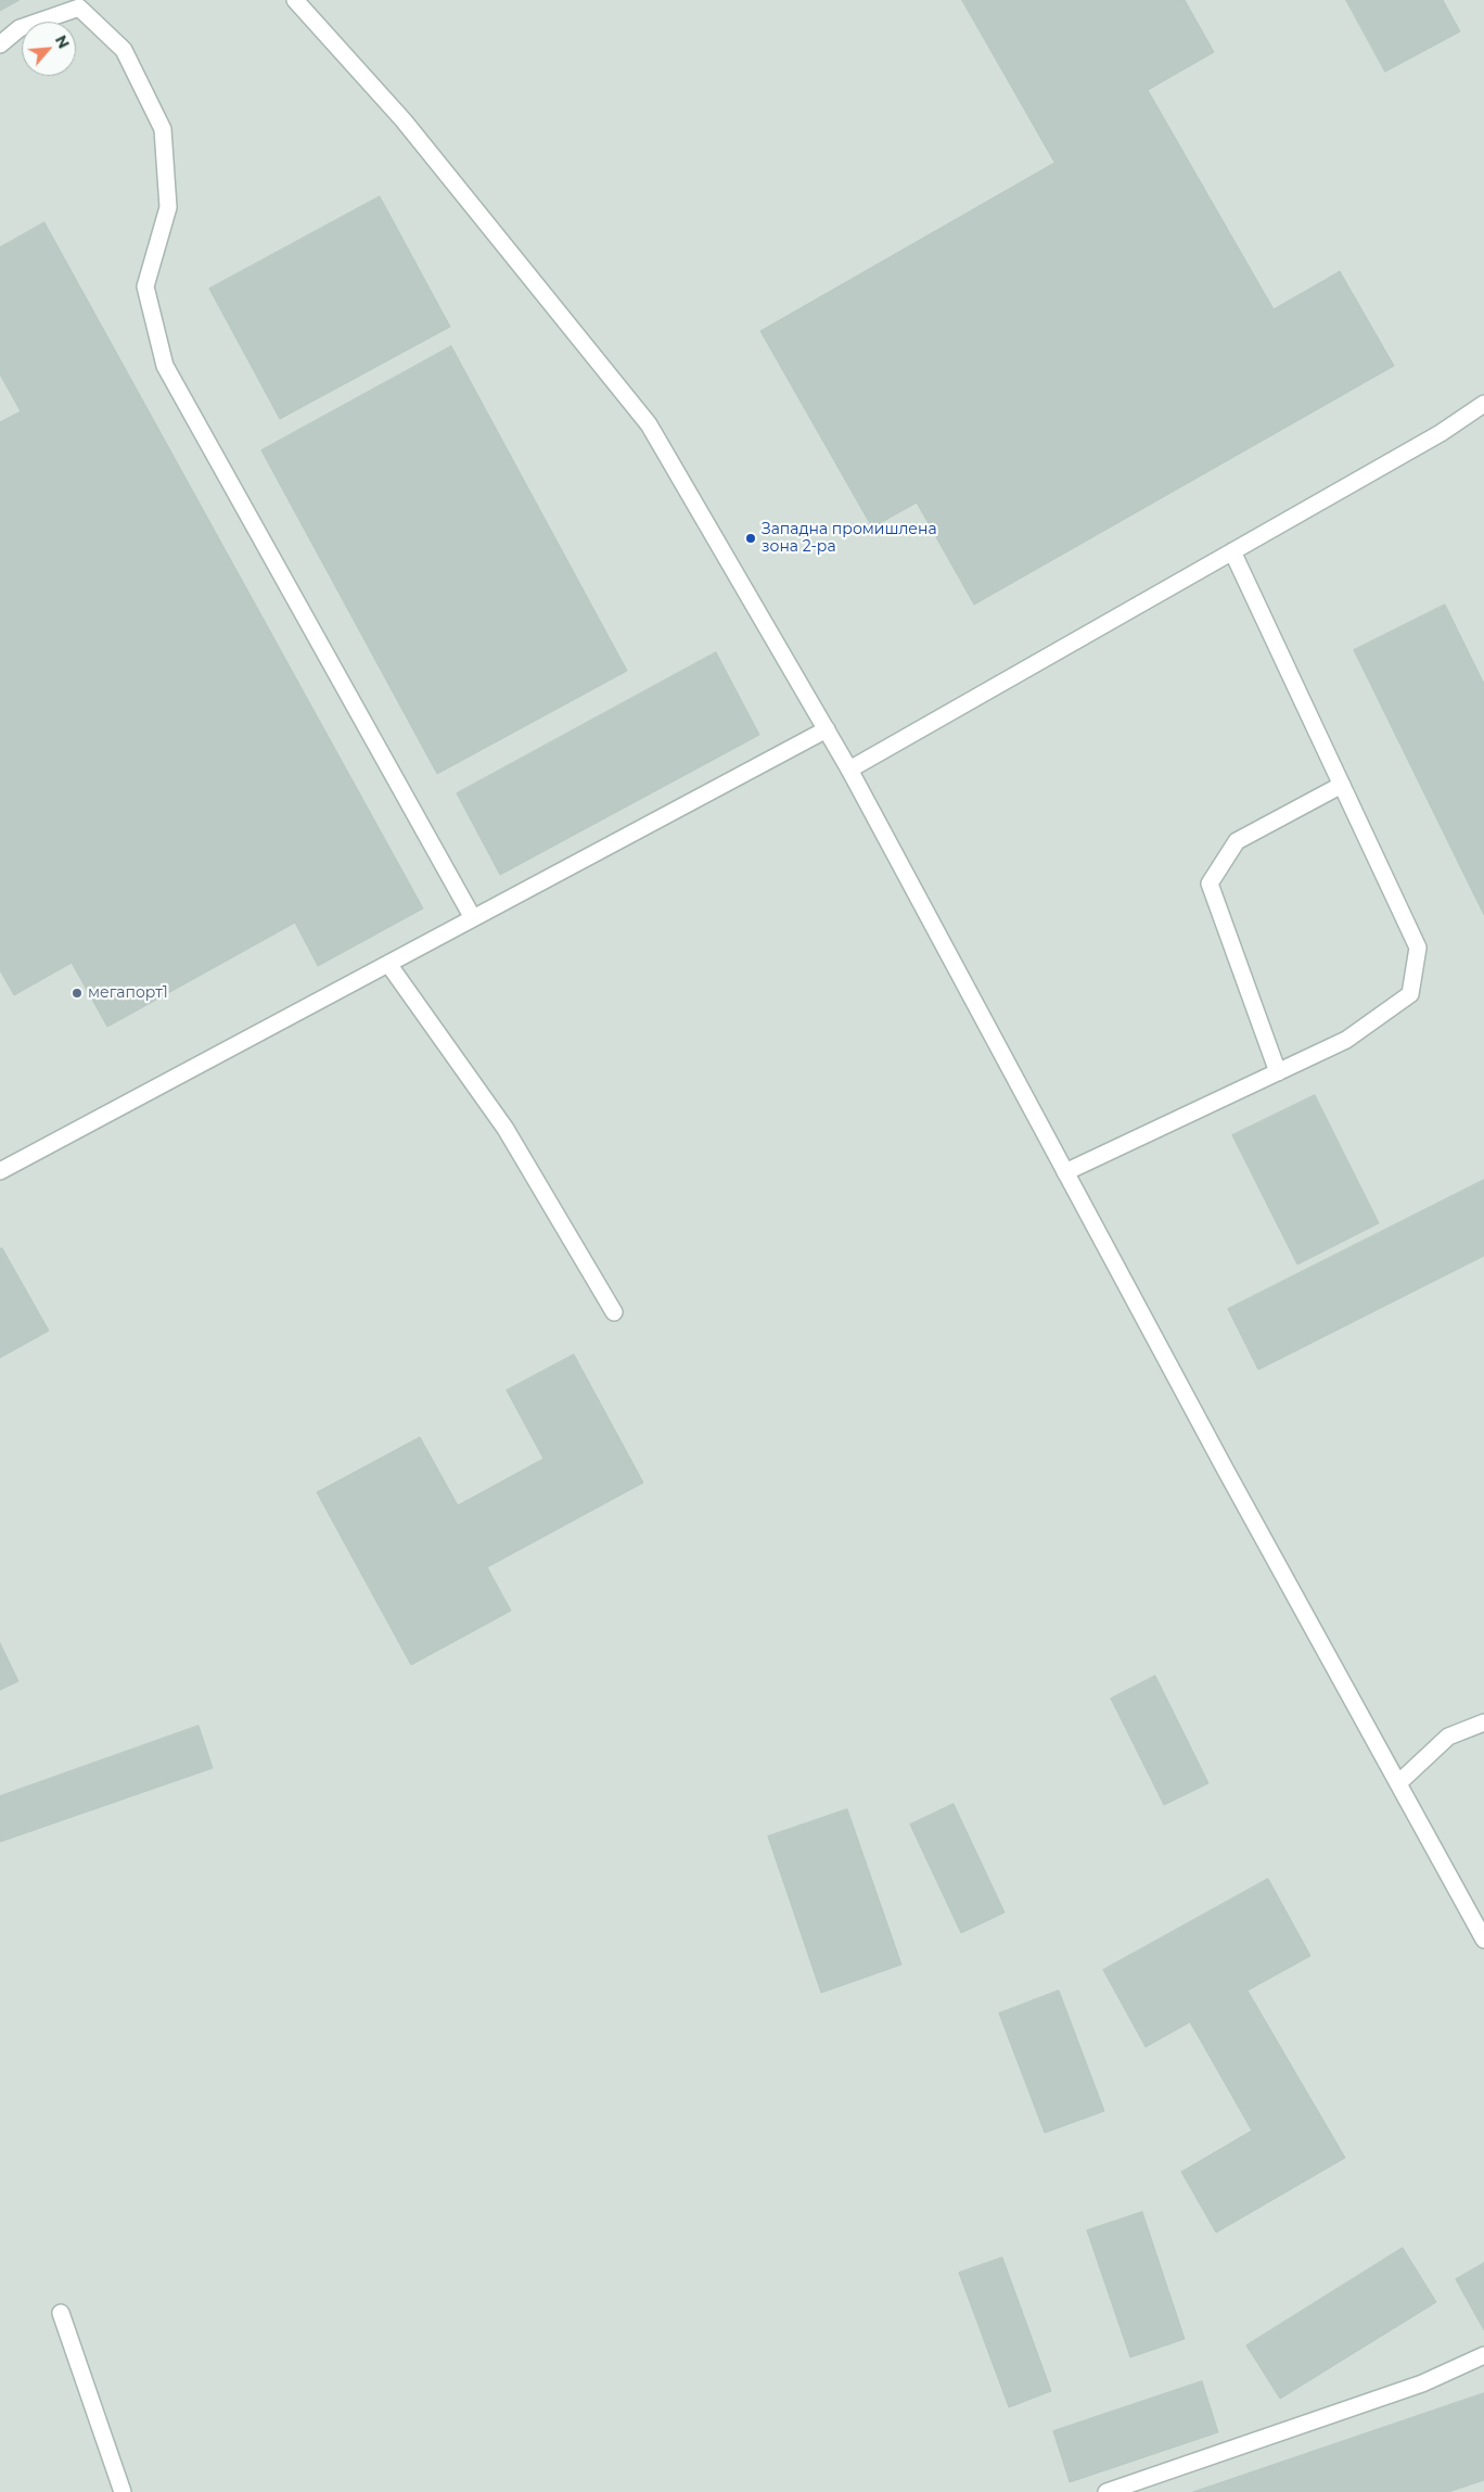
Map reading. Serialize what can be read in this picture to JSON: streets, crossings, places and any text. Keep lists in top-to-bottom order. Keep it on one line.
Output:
{"places":["Западна промишлена зона 2-ра","мегапорт1"],"north":"top right"}
